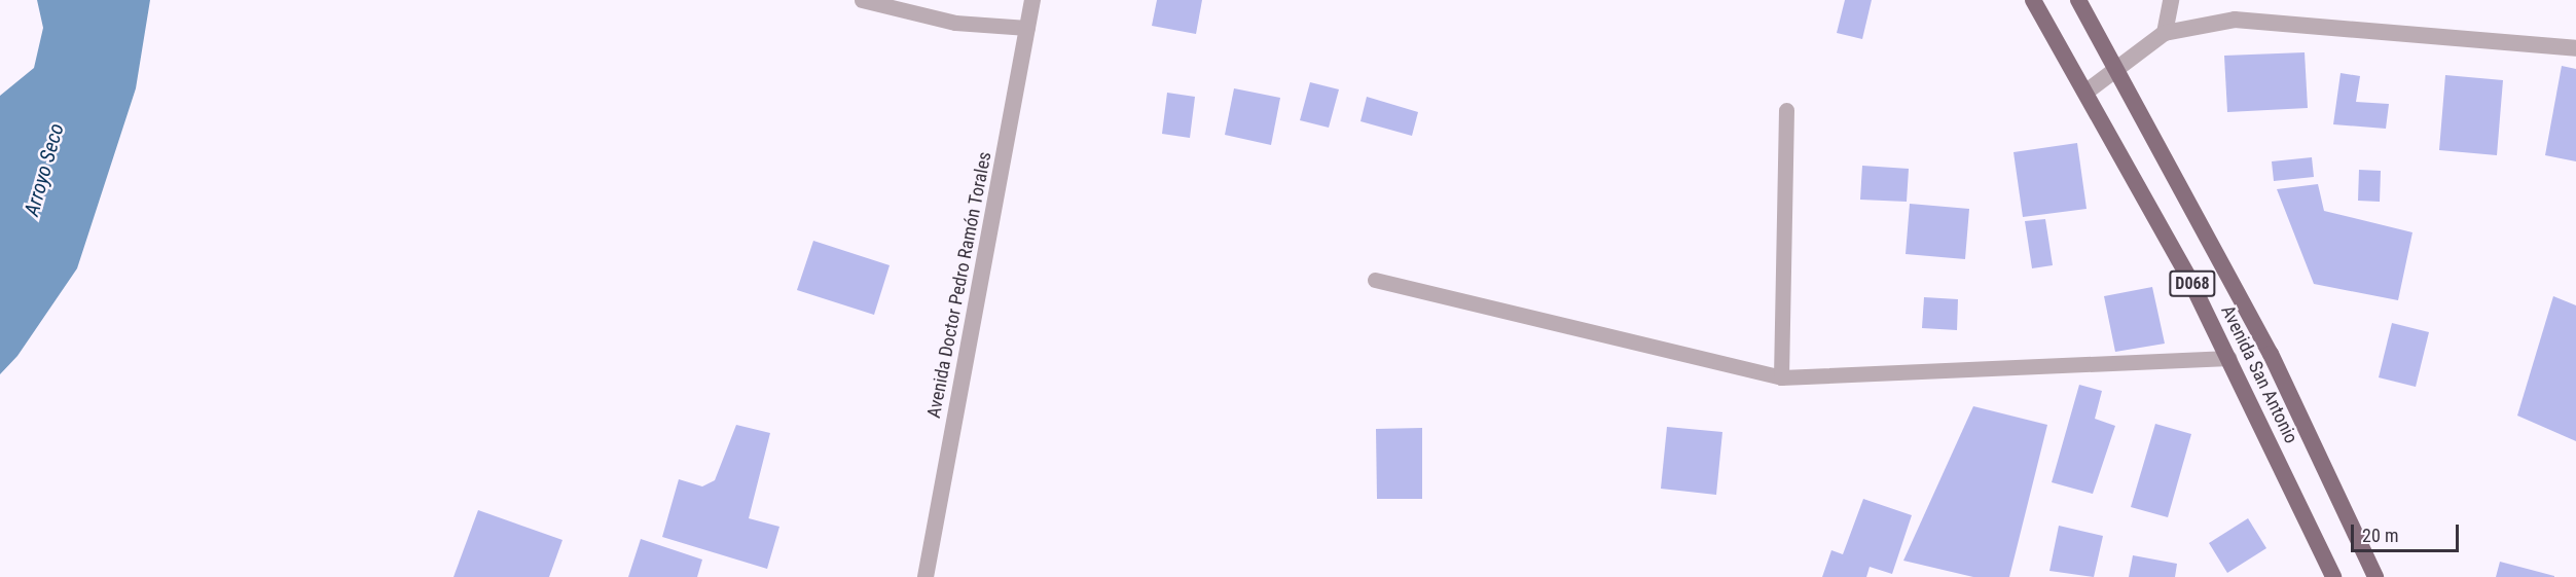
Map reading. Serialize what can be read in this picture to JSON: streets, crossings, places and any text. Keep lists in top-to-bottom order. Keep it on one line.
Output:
{"streets":{"main road":["D068","Avenida San Antonio"],"street":["Avenida Doctor Pedro Ramón Torales"]},"water":["Arroyo Seco"],"scale_bar":"20 m"}
